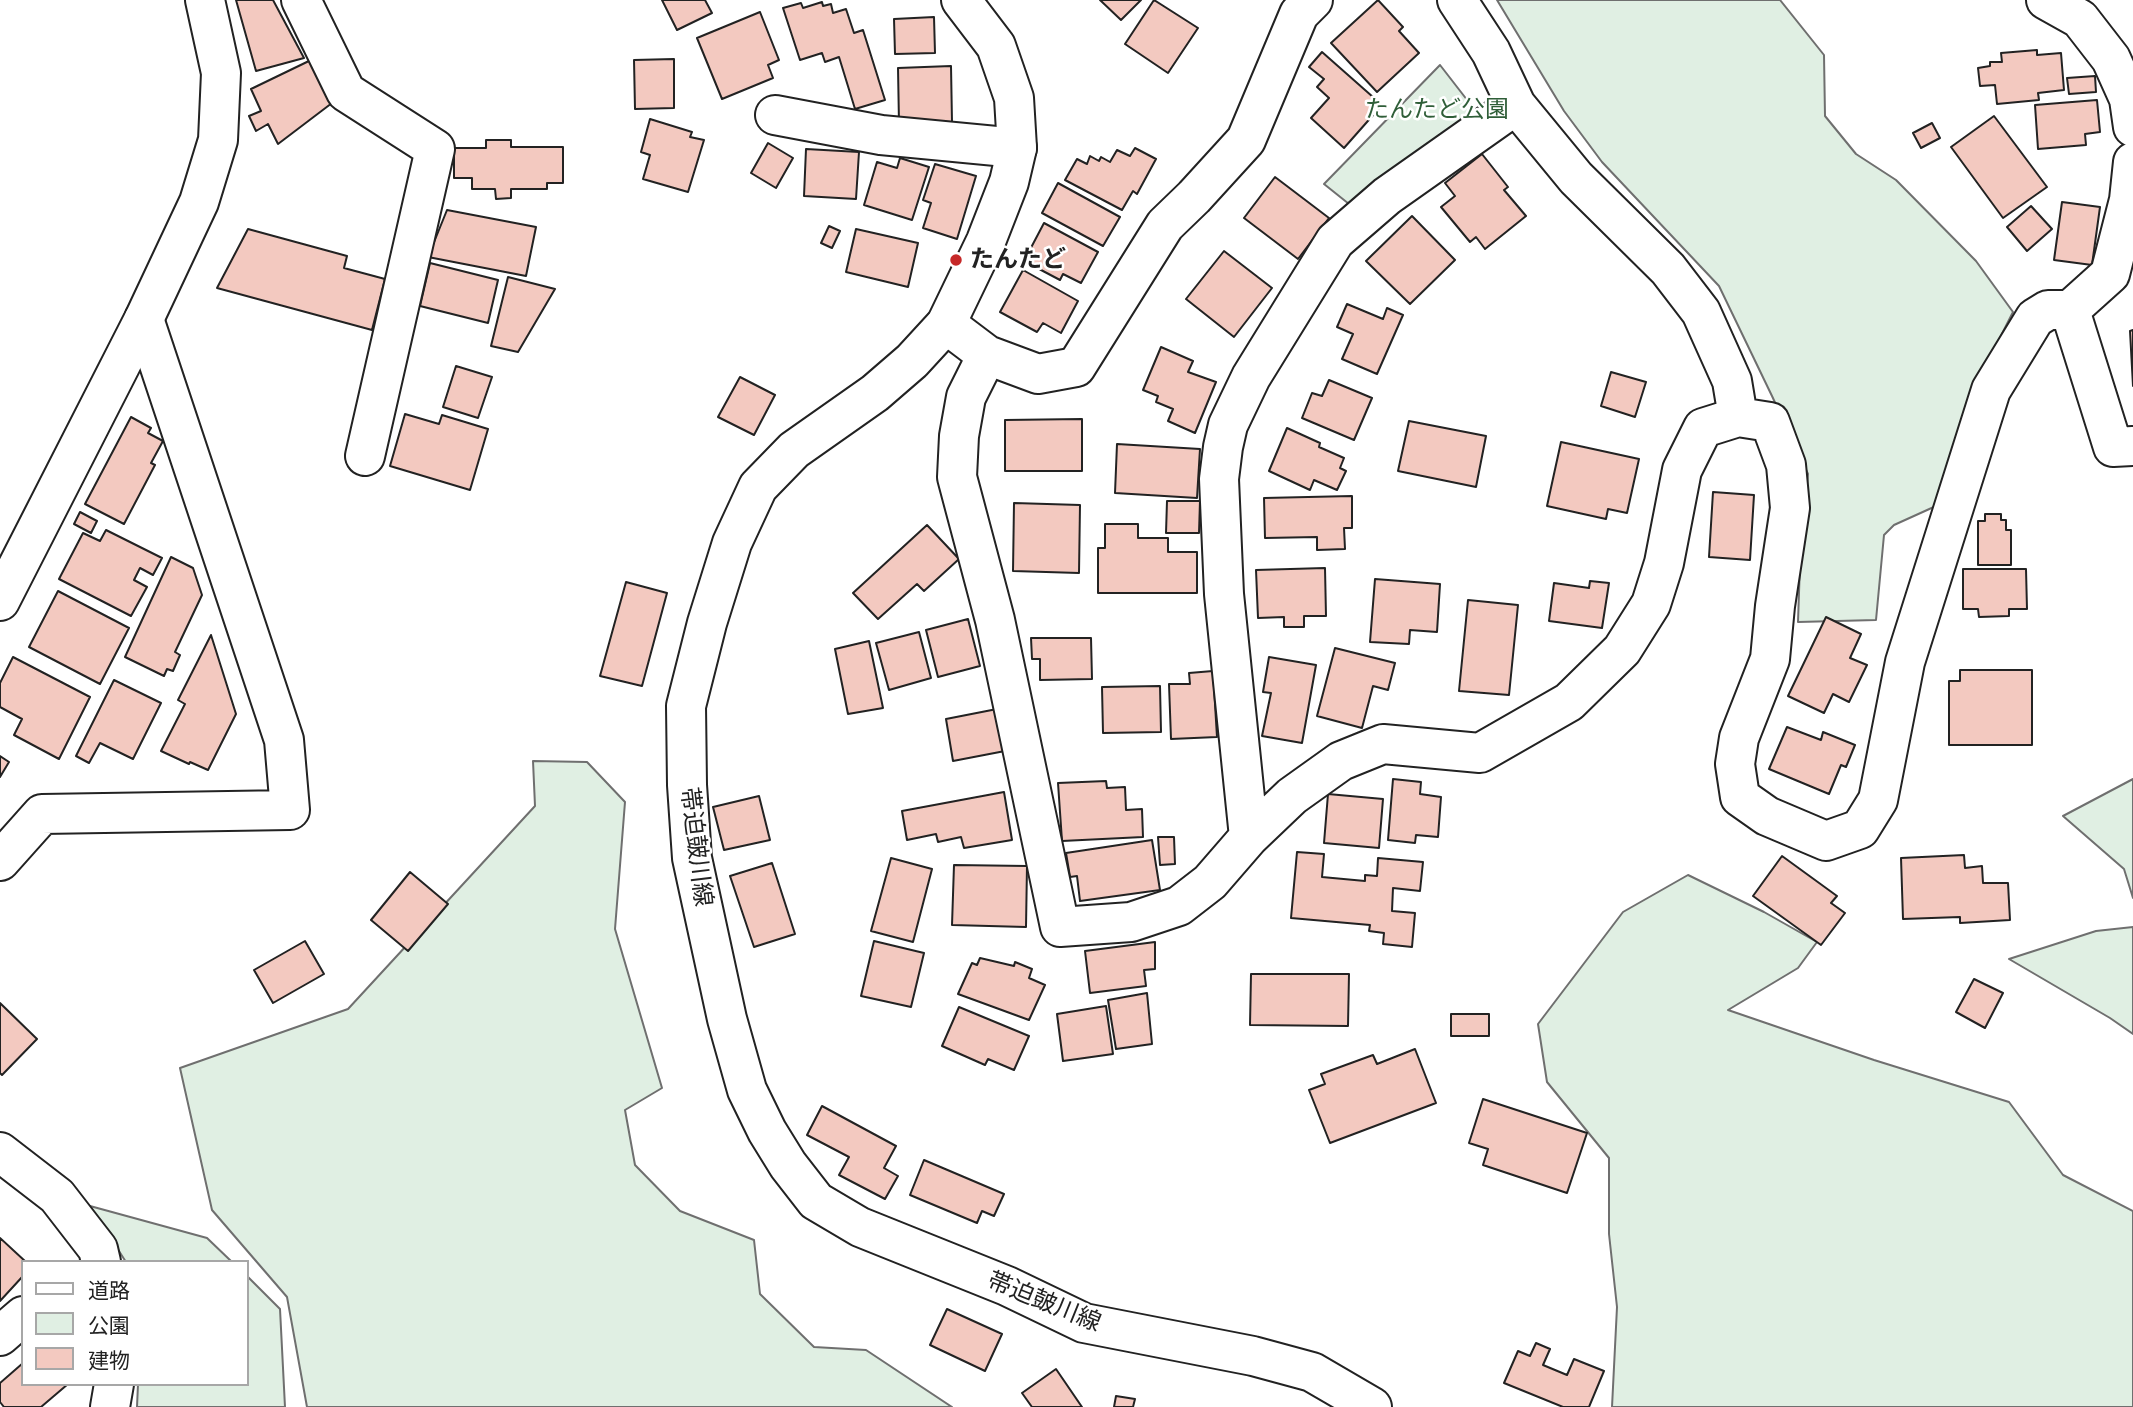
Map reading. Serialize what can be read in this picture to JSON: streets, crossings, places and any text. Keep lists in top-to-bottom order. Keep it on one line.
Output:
{"streets":{"street":["帯迫皷川線"]},"parks":["たんたど公園"],"places":["たんたど"],"legend":["道路","公園","建物"]}
